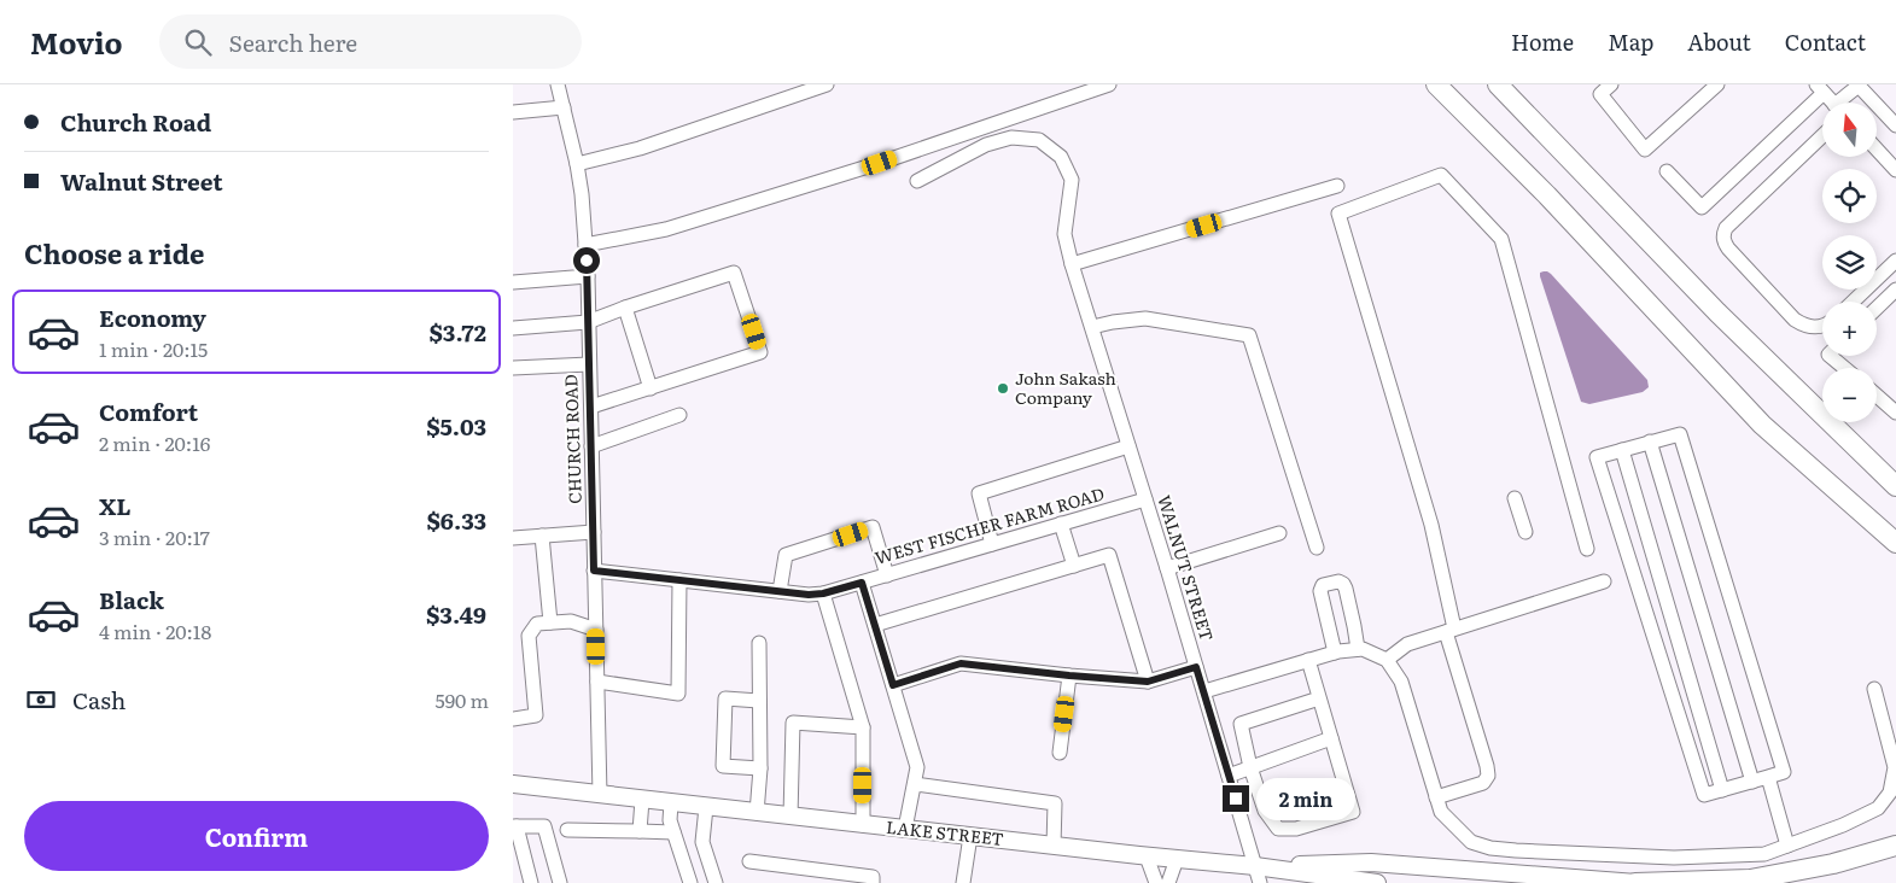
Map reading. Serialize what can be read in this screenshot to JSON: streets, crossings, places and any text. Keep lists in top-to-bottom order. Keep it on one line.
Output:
{"streets":{"main road":["LAKE STREET"],"street":["CHURCH ROAD","WEST FISCHER FARM ROAD","WALNUT STREET"]},"crossings":[["CHURCH ROAD","WEST FISCHER FARM ROAD"],["CHURCH ROAD","LAKE STREET"],["WEST FISCHER FARM ROAD","WALNUT STREET"],["WALNUT STREET","LAKE STREET"]],"places":["John Sakash Company"],"north":"top","page":{"header":"Movio","search":"Search here","nav":["Home","Map","About","Contact"],"banner":["Church Road","Walnut Street"],"map_buttons":["+","−"],"heading":"Choose a ride","list":[{"name":"Economy","note":"1 min · 20:15","value":"$3.72"},{"name":"Comfort","note":"2 min · 20:16","value":"$5.03"},{"name":"XL","note":"3 min · 20:17","value":"$6.33"},{"name":"Black","note":"4 min · 20:18","value":"$3.49"}],"pay":["Cash","590 m"],"bubble":"2 min","buttons":"Confirm"}}
